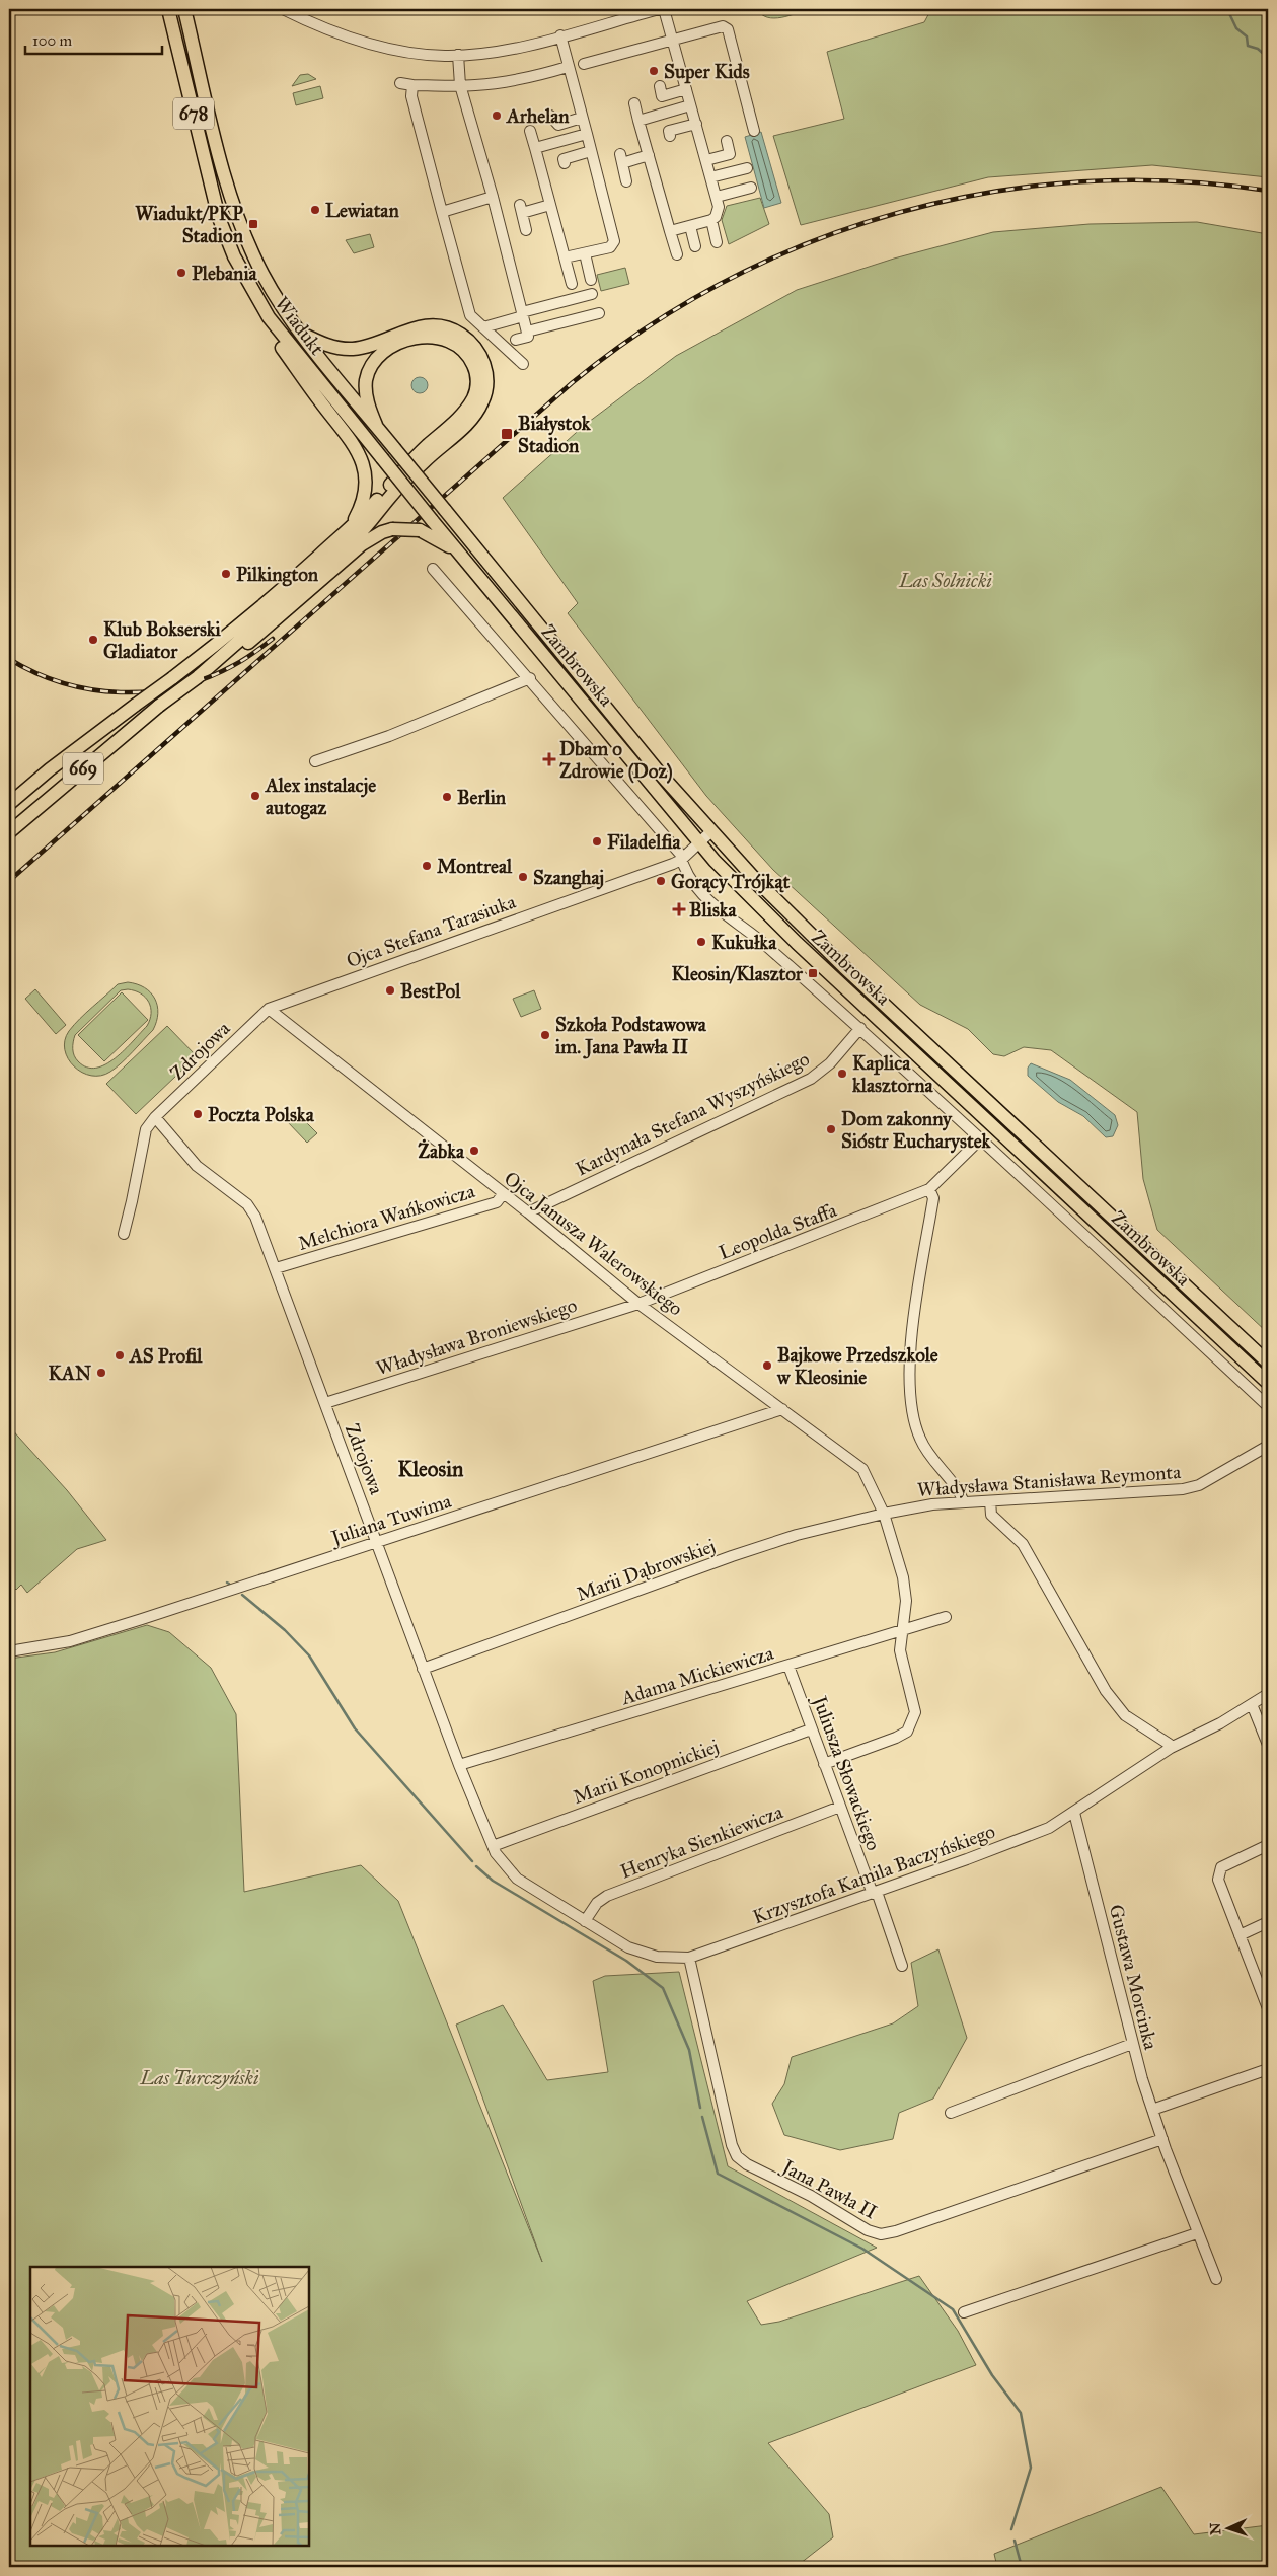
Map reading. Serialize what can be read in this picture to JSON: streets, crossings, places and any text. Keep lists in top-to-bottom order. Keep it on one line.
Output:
{"streets":{"main road":["678","Wiadukt","Zambrowska","669"],"street":["Ojca Stefana Tarasiuka","Zdrojowa","Kardynała Stefana Wyszyńskiego","Melchiora Wańkowicza","Leopolda Staffa","Ojca Janusza Walerowskiego","Władysława Broniewskiego","Władysława Stanisława Reymonta","Juliana Tuwima","Marii Dąbrowskiej","Adama Mickiewicza","Marii Konopnickiej","Juliusza Słowackiego","Henryka Sienkiewicza","Krzysztofa Kamila Baczyńskiego","Gustawa Morcinka","Jana Pawła II"]},"crossings":[["Wiadukt","Zambrowska"],["Zambrowska","Ojca Stefana Tarasiuka"],["Zambrowska","Kardynała Stefana Wyszyńskiego"],["Zambrowska","Leopolda Staffa"],["Ojca Stefana Tarasiuka","Zdrojowa"],["Ojca Stefana Tarasiuka","Ojca Janusza Walerowskiego"],["Zdrojowa","Melchiora Wańkowicza"],["Zdrojowa","Ojca Janusza Walerowskiego"],["Zdrojowa","Władysława Broniewskiego"],["Zdrojowa","Juliana Tuwima"],["Zdrojowa","Marii Dąbrowskiej"],["Zdrojowa","Adama Mickiewicza"],["Zdrojowa","Marii Konopnickiej"],["Zdrojowa","Krzysztofa Kamila Baczyńskiego"],["Kardynała Stefana Wyszyńskiego","Ojca Janusza Walerowskiego"],["Melchiora Wańkowicza","Ojca Janusza Walerowskiego"],["Leopolda Staffa","Ojca Janusza Walerowskiego"],["Leopolda Staffa","Władysława Broniewskiego"],["Ojca Janusza Walerowskiego","Władysława Broniewskiego"],["Ojca Janusza Walerowskiego","Władysława Stanisława Reymonta"],["Ojca Janusza Walerowskiego","Juliana Tuwima"],["Ojca Janusza Walerowskiego","Marii Dąbrowskiej"],["Ojca Janusza Walerowskiego","Adama Mickiewicza"],["Ojca Janusza Walerowskiego","Juliusza Słowackiego"],["Władysława Stanisława Reymonta","Marii Dąbrowskiej"],["Adama Mickiewicza","Juliusza Słowackiego"],["Marii Konopnickiej","Juliusza Słowackiego"],["Marii Konopnickiej","Krzysztofa Kamila Baczyńskiego"],["Juliusza Słowackiego","Henryka Sienkiewicza"],["Juliusza Słowackiego","Krzysztofa Kamila Baczyńskiego"],["Henryka Sienkiewicza","Krzysztofa Kamila Baczyńskiego"],["Krzysztofa Kamila Baczyńskiego","Gustawa Morcinka"],["Krzysztofa Kamila Baczyńskiego","Jana Pawła II"],["Gustawa Morcinka","Jana Pawła II"]],"districts":["Kleosin"],"parks":["Las Solnicki","Las Turczyński"],"places":{"other":["Super Kids","Arhelan","Lewiatan","Plebania","Pilkington","Klub Bokserski Gladiator","Alex instalacje autogaz","Berlin","Filadelfia","Montreal","Szanghaj","Gorący Trójkąt","Kukułka","BestPol","Szkoła Podstawowa im. Jana Pawła II","Kaplica klasztorna","Poczta Polska","Dom zakonny Sióstr Eucharystek","Żabka","AS Profil","Bajkowe Przedszkole w Kleosinie","KAN"],"transit":["Wiadukt/PKP Stadion","Białystok Stadion","Kleosin/Klasztor"],"health":["Dbam o Zdrowie (Doz)","Bliska"]},"scale_bar":"100 m","north":"left"}
